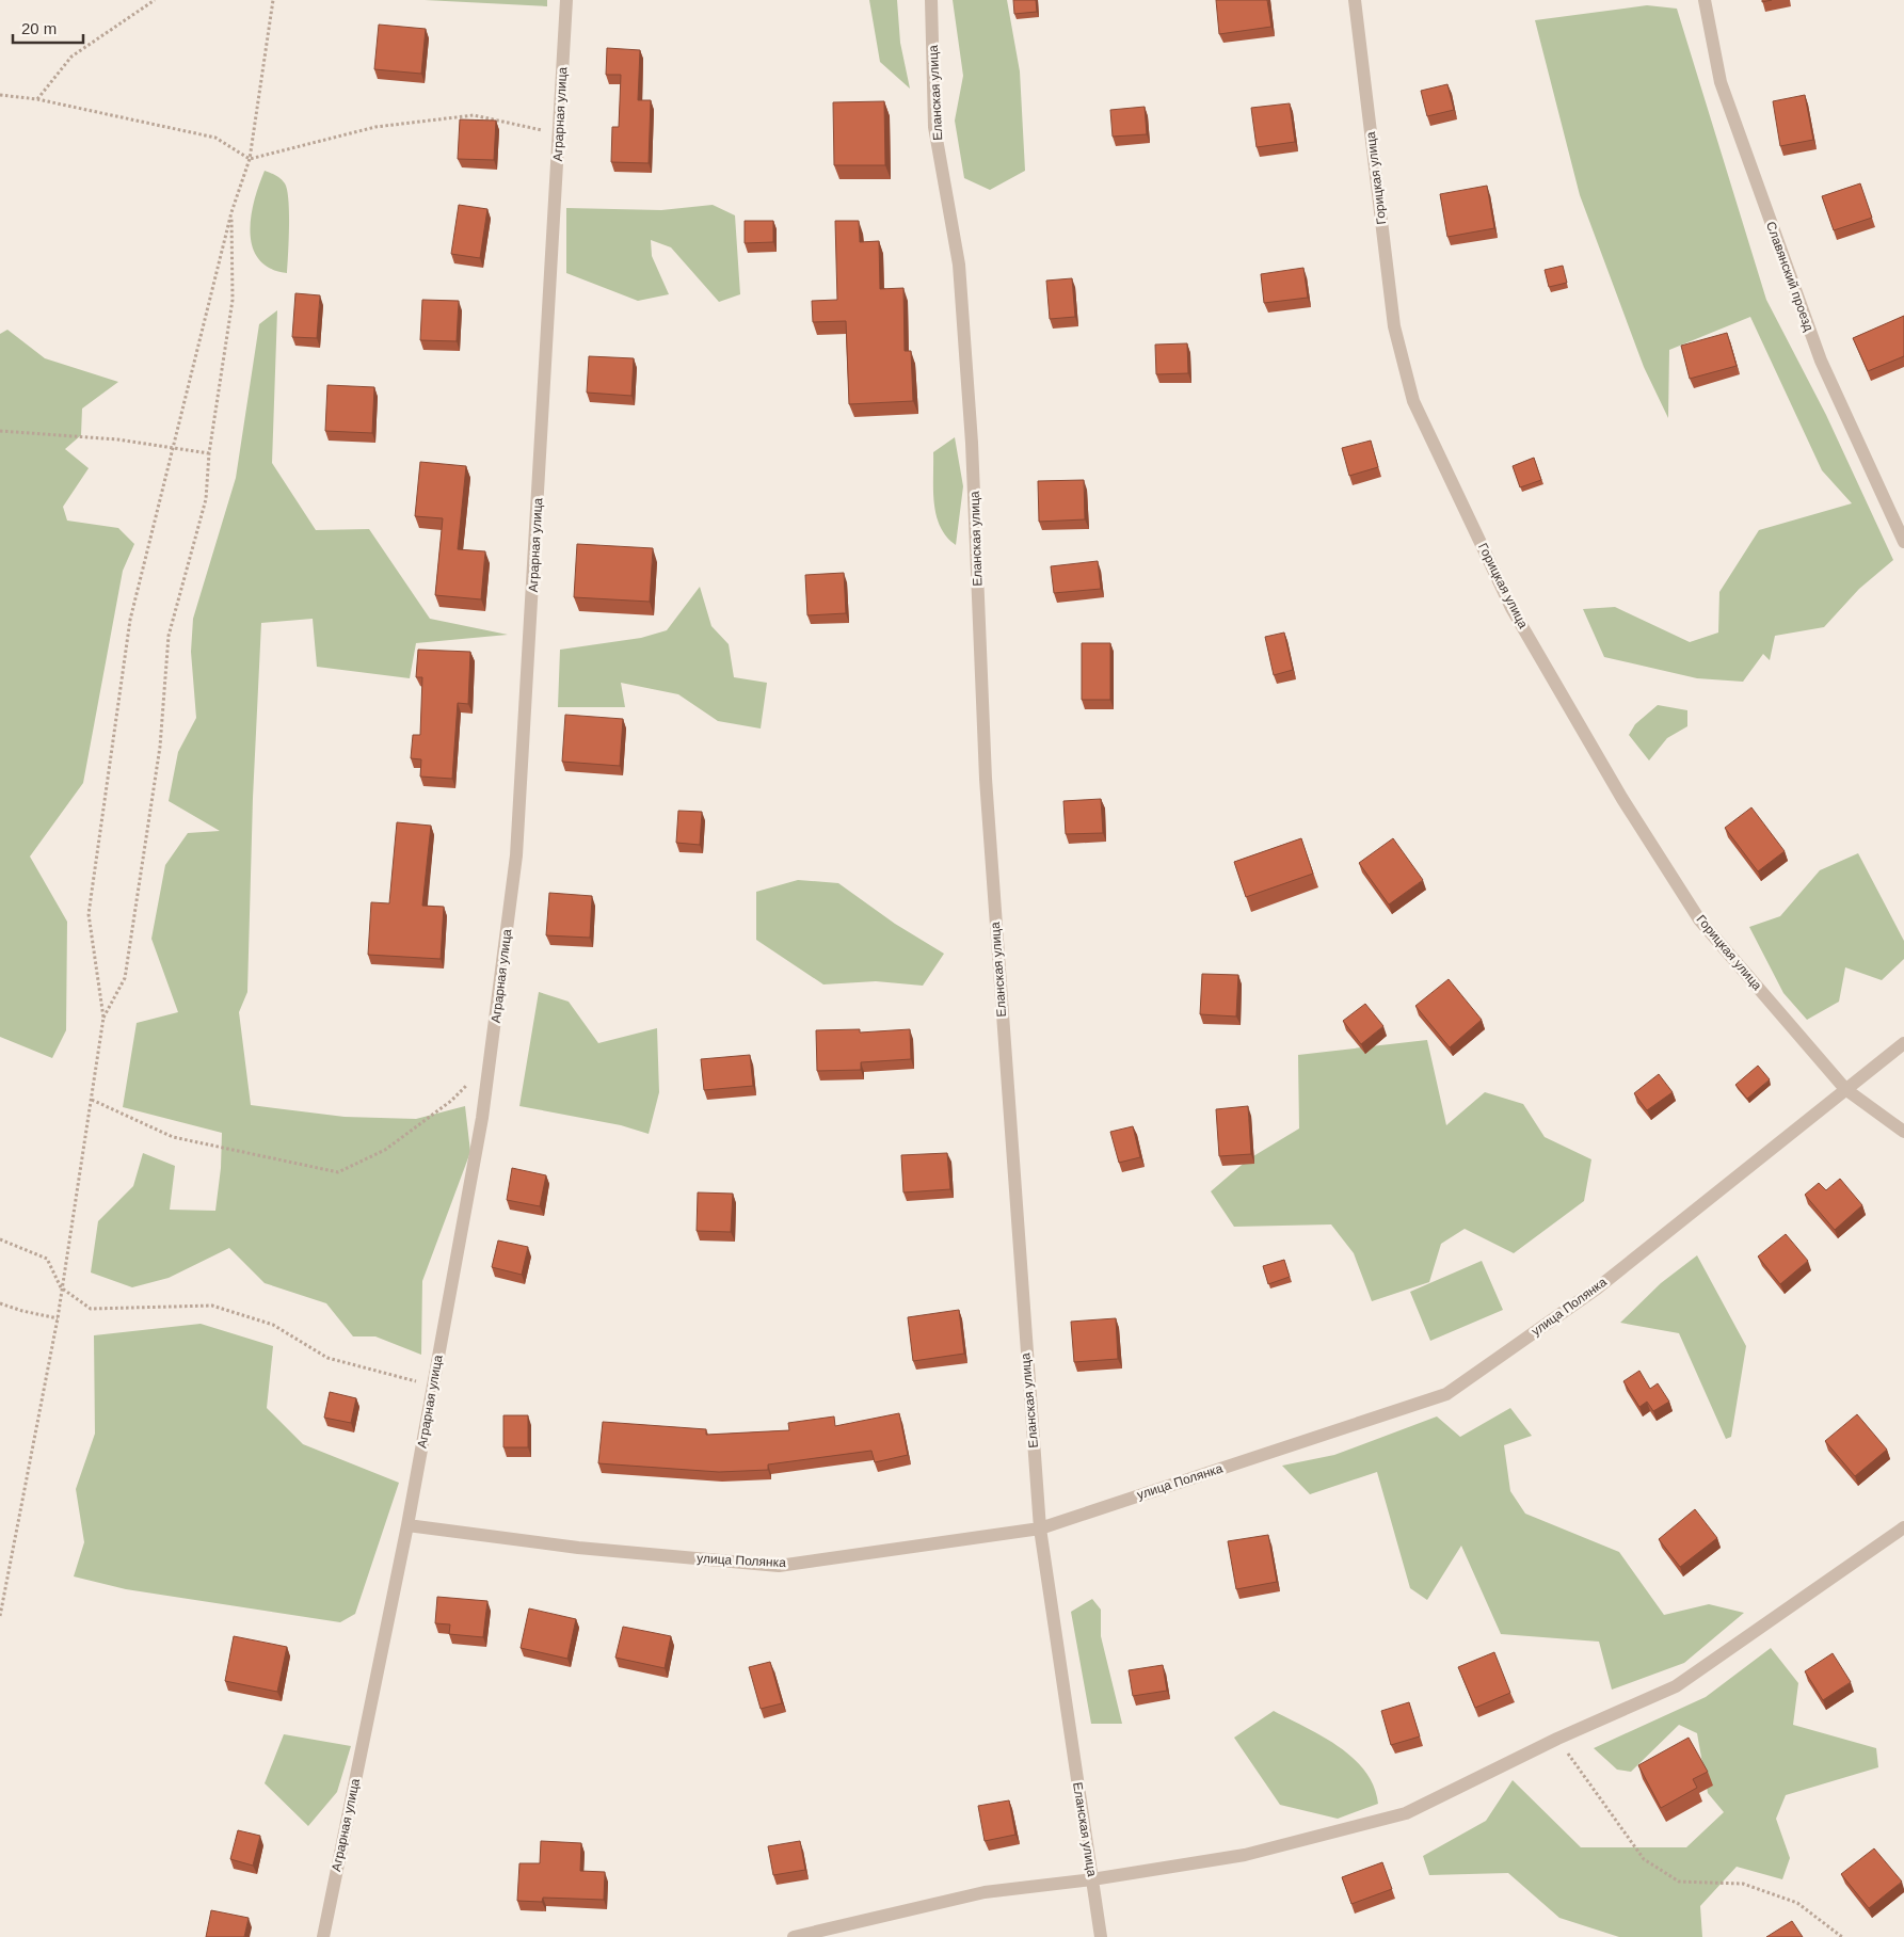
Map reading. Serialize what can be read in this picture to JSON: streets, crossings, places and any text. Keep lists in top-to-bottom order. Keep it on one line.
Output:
{"streets":{"street":["Еланская улица","Аграрная улица","Горицкая улица","Славянский проезд","улица Полянка"]},"crossings":[["Еланская улица","улица Полянка"],["Аграрная улица","улица Полянка"],["Горицкая улица","улица Полянка"]],"scale_bar":"20 m"}
